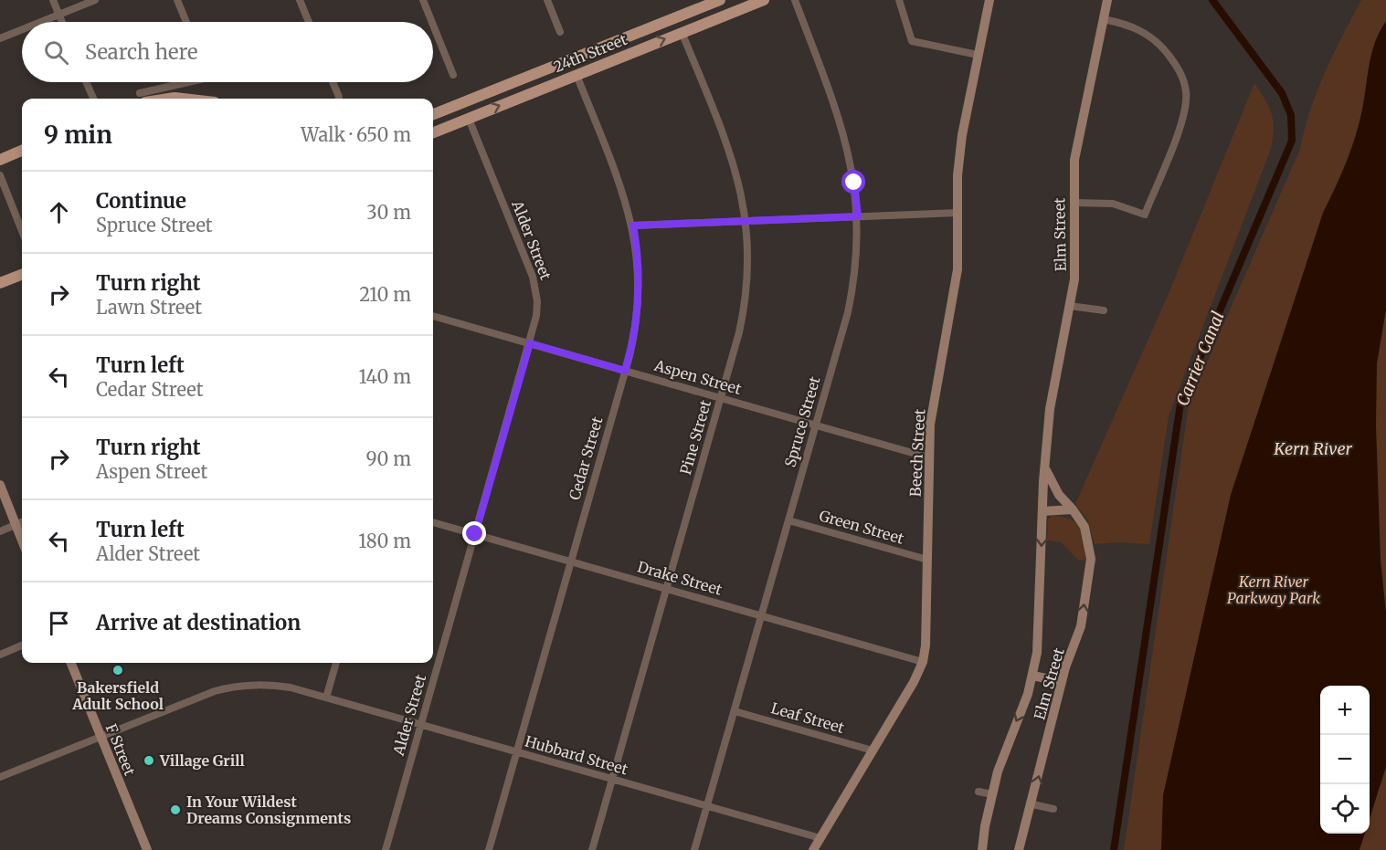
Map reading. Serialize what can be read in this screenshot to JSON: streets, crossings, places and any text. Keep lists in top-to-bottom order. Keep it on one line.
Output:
{"streets":{"main road":["24th Street"],"street":["Elm Street","Alder Street","Aspen Street","Spruce Street","Pine Street","Beech Street","Cedar Street","Green Street","Drake Street","Leaf Street","F Street","Hubbard Street"]},"crossings":[["24th Street","Alder Street"],["24th Street","Pine Street"],["24th Street","Cedar Street"],["Alder Street","Aspen Street"],["Alder Street","Drake Street"],["Alder Street","Hubbard Street"],["Aspen Street","Spruce Street"],["Aspen Street","Pine Street"],["Aspen Street","Beech Street"],["Aspen Street","Cedar Street"],["Spruce Street","Green Street"],["Spruce Street","Drake Street"],["Spruce Street","Leaf Street"],["Spruce Street","Hubbard Street"],["Pine Street","Drake Street"],["Pine Street","Hubbard Street"],["Beech Street","Green Street"],["Beech Street","Drake Street"],["Beech Street","Leaf Street"],["Beech Street","Hubbard Street"],["Cedar Street","Drake Street"],["Cedar Street","Hubbard Street"],["F Street","Hubbard Street"]],"water":["Carrier Canal","Kern River"],"parks":["Kern River Parkway Park"],"places":["Bakersfield Adult School","Village Grill","In Your Wildest Dreams Consignments"],"page":{"search":"Search here","heading":["9 min","Walk · 650 m"],"list":[["Continue","Spruce Street","30 m"],["Turn right","Lawn Street","210 m"],["Turn left","Cedar Street","140 m"],["Turn right","Aspen Street","90 m"],["Turn left","Alder Street","180 m"],"Arrive at destination"],"map_buttons":["+","−"]}}
